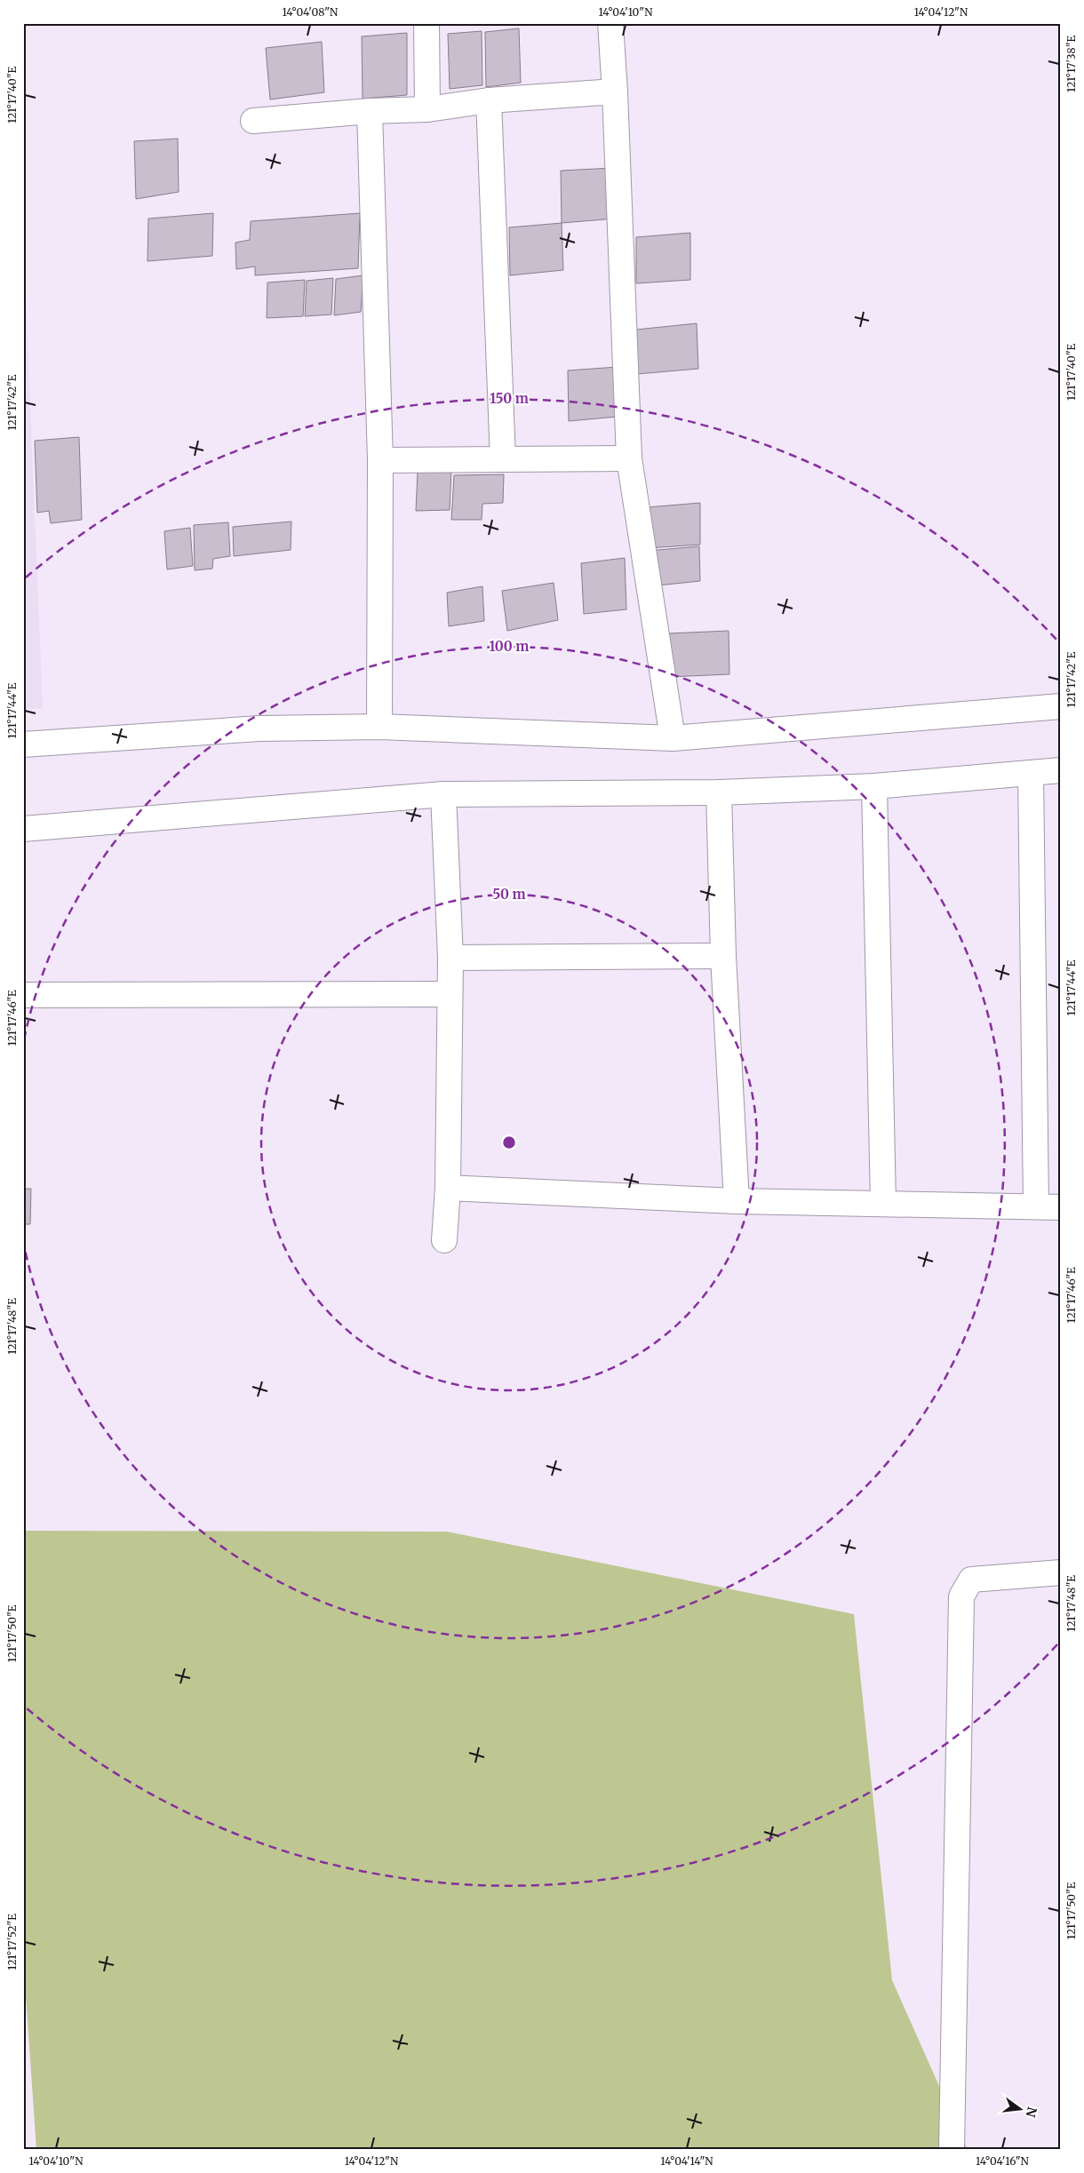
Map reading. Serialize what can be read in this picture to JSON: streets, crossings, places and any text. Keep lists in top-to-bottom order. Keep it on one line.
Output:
{"north":"right","coordinates":["14°04'08\"N","14°04'10\"N","14°04'12\"N","121°17'38\"E","121°17'40\"E","121°17'42\"E","121°17'44\"E","121°17'46\"E","121°17'48\"E","121°17'50\"E","121°17'52\"E","14°04'14\"N","14°04'16\"N"],"rings":["150 m","100 m","50 m"]}
